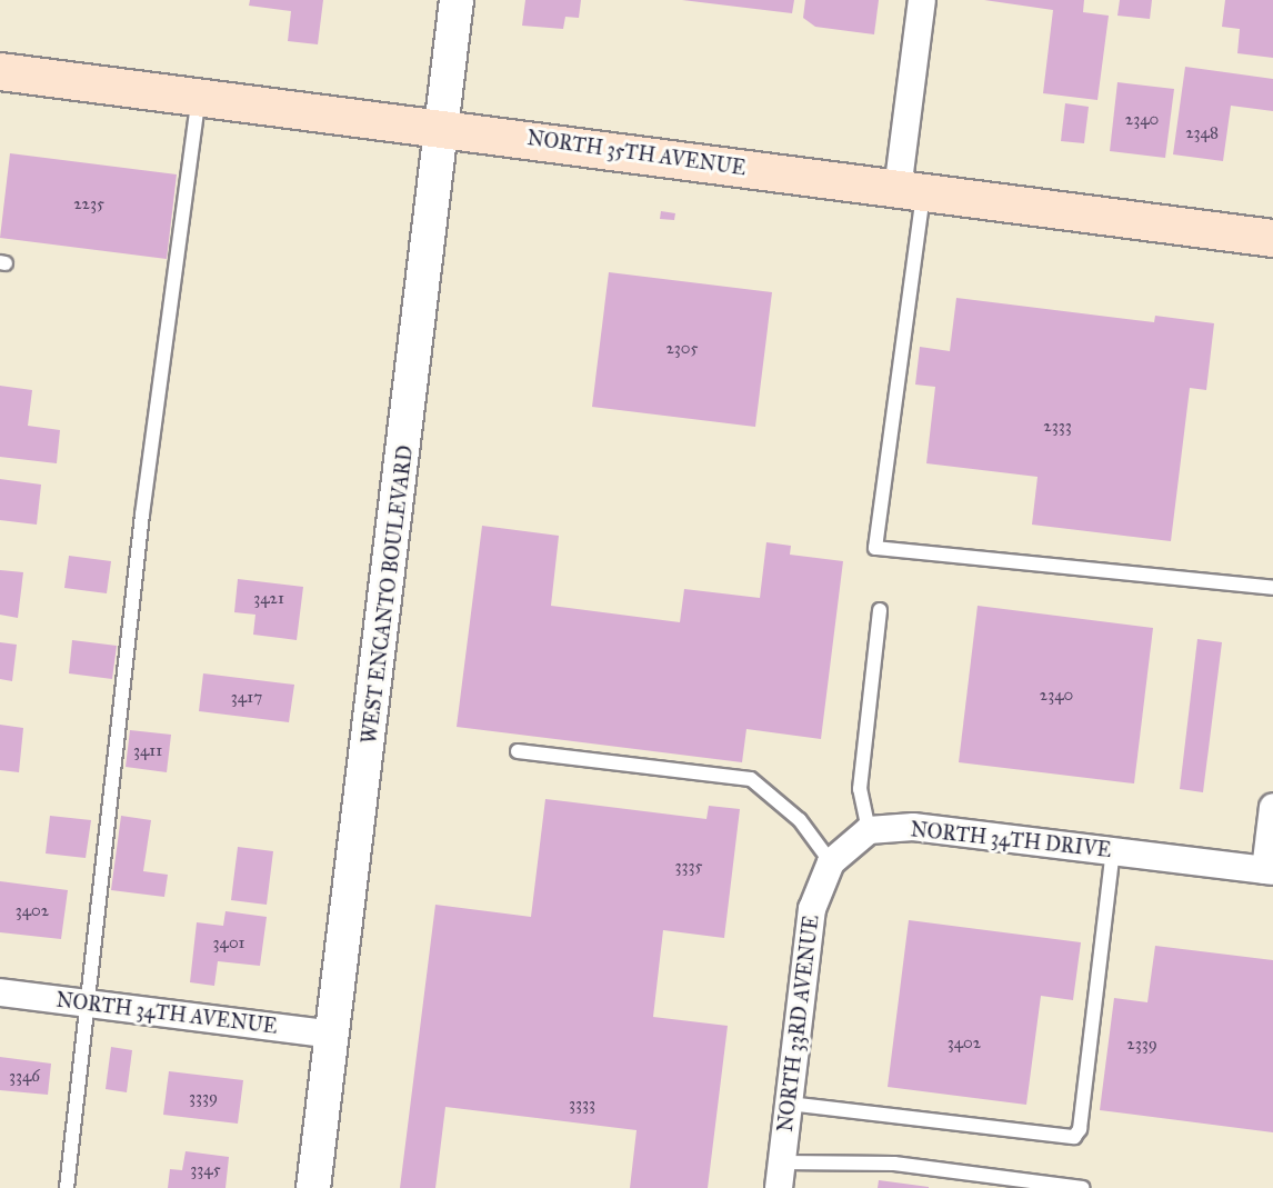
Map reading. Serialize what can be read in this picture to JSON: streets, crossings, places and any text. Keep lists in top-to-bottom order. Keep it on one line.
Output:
{"streets":{"main road":["NORTH 35TH AVENUE"],"street":["WEST ENCANTO BOULEVARD","NORTH 34TH DRIVE","NORTH 34TH AVENUE","NORTH 33RD AVENUE"]},"crossings":[["NORTH 35TH AVENUE","WEST ENCANTO BOULEVARD"],["WEST ENCANTO BOULEVARD","NORTH 34TH AVENUE"]],"house_numbers":["2340","2348","2235","2305","2333","3421","2340","3417","3411","3335","3402","3401","3402","2339","3346","3339","3333","3345"]}
